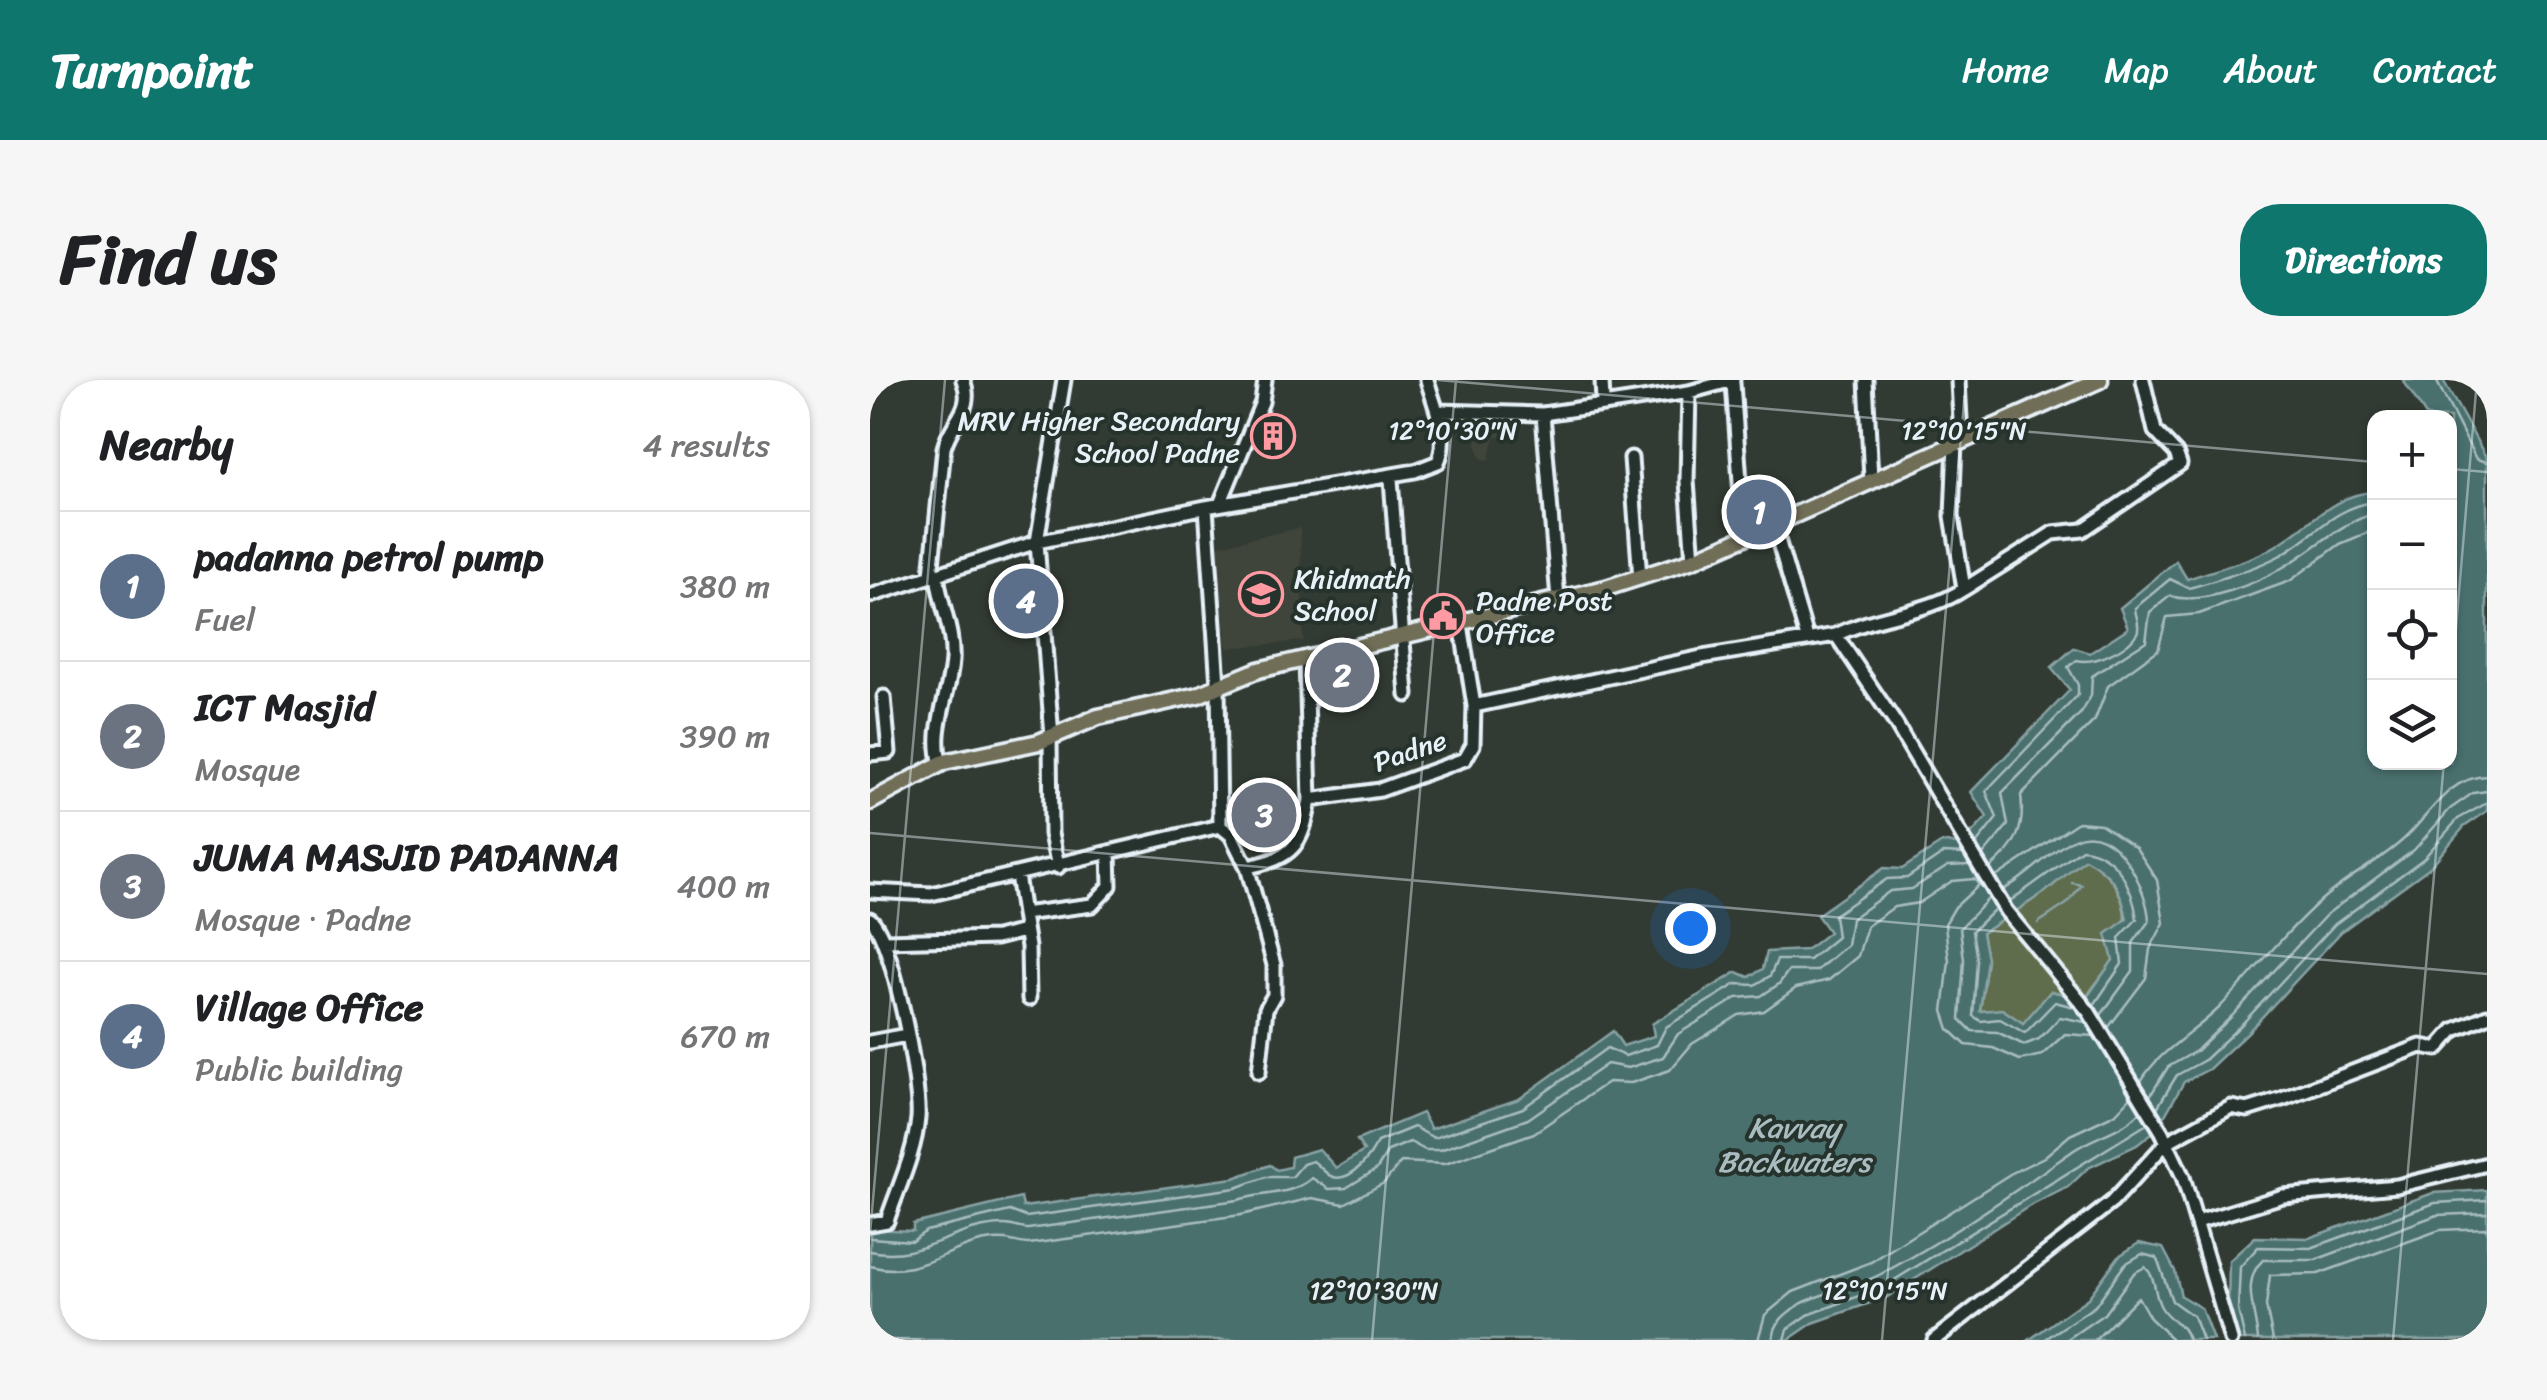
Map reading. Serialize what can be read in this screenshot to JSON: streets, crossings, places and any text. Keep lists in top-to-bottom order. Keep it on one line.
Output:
{"streets":{"street":["Padne"]},"water":["Kavvay Backwaters"],"places":{"building":["MRV Higher Secondary School Padne"],"school or university":["Khidmath School"],"public building":["Padne Post Office"]},"page":{"header":"Turnpoint","nav":["Home","Map","About","Contact"],"title":"Find us","buttons":"Directions","heading":["Nearby","4 results"],"map_buttons":["+","−"],"pins":["1","4","2","3"],"list":[{"mark":"1","name":"padanna petrol pump","note":"Fuel","value":"380 m"},{"mark":"2","name":"ICT Masjid","note":"Mosque","value":"390 m"},{"mark":"3","name":"JUMA MASJID PADANNA","note":"Mosque · Padne","value":"400 m"},{"mark":"4","name":"Village Office","note":"Public building","value":"670 m"}]},"coordinates":["12°10'30\"N","12°10'15\"N"]}
